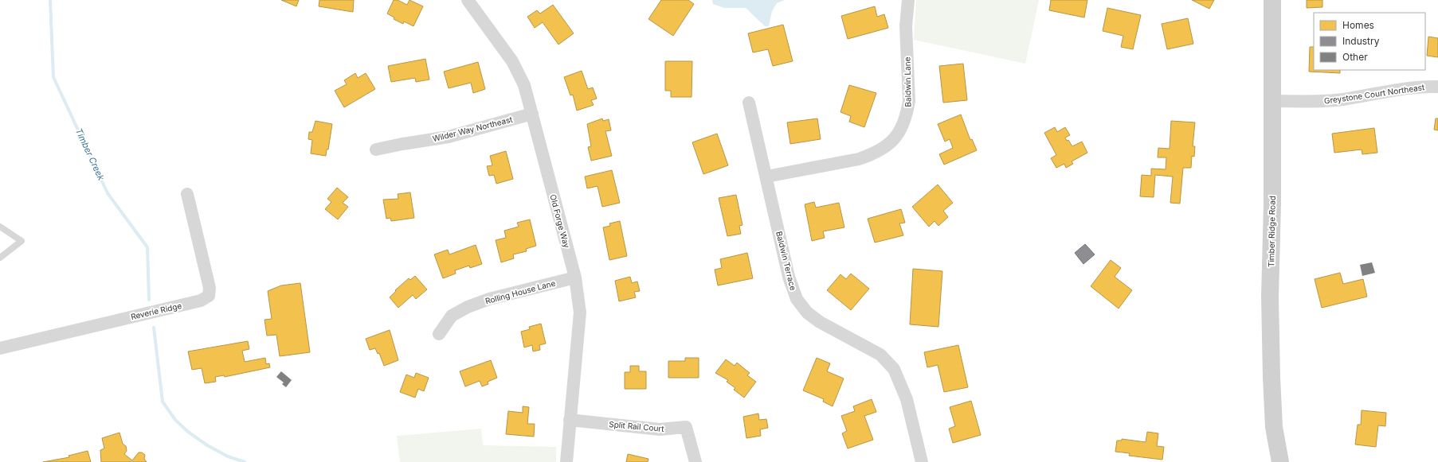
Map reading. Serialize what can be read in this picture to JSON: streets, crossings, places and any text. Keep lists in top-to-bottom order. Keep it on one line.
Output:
{"streets":{"street":["Baldwin Lane","Greystone Court Northeast","Wilder Way Northeast","Old Forge Way","Timber Ridge Road","Baldwin Terrace","Rolling House Lane","Reverie Ridge","Split Rail Court"]},"crossings":[["Baldwin Lane","Baldwin Terrace"],["Greystone Court Northeast","Timber Ridge Road"],["Wilder Way Northeast","Old Forge Way"],["Old Forge Way","Rolling House Lane"],["Old Forge Way","Split Rail Court"]],"water":["Timber Creek"],"legend":["Homes","Industry","Other"]}
